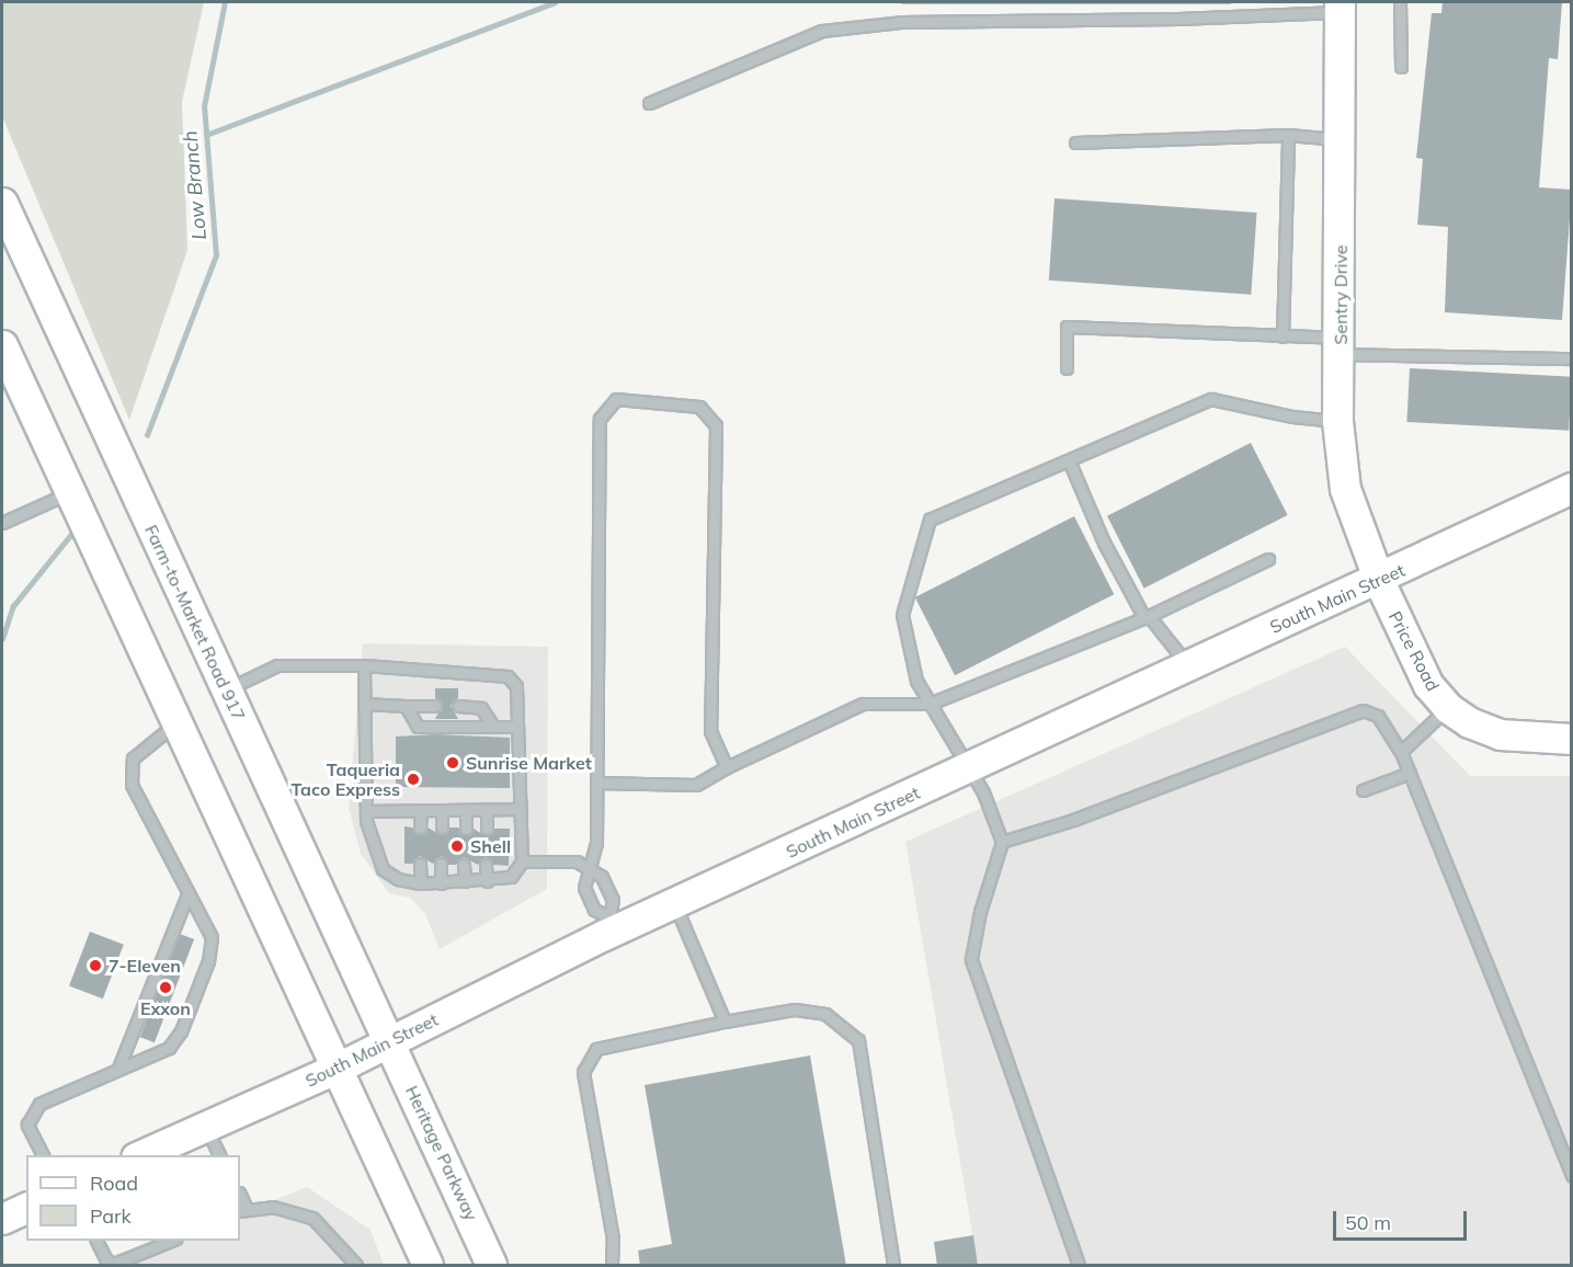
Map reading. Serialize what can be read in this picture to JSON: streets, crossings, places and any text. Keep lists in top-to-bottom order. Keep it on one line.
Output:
{"streets":{"main road":["Sentry Drive","South Main Street","Farm-to-Market Road 917","Price Road","Heritage Parkway"]},"crossings":[["Sentry Drive","South Main Street"],["Sentry Drive","Price Road"],["South Main Street","Farm-to-Market Road 917"],["South Main Street","Price Road"],["South Main Street","Heritage Parkway"],["Farm-to-Market Road 917","Heritage Parkway"]],"water":["Low Branch"],"places":["Sunrise Market","Taqueria Taco Express","Shell","7-Eleven","Exxon"],"legend":["Road","Park"],"scale_bar":"50 m"}
